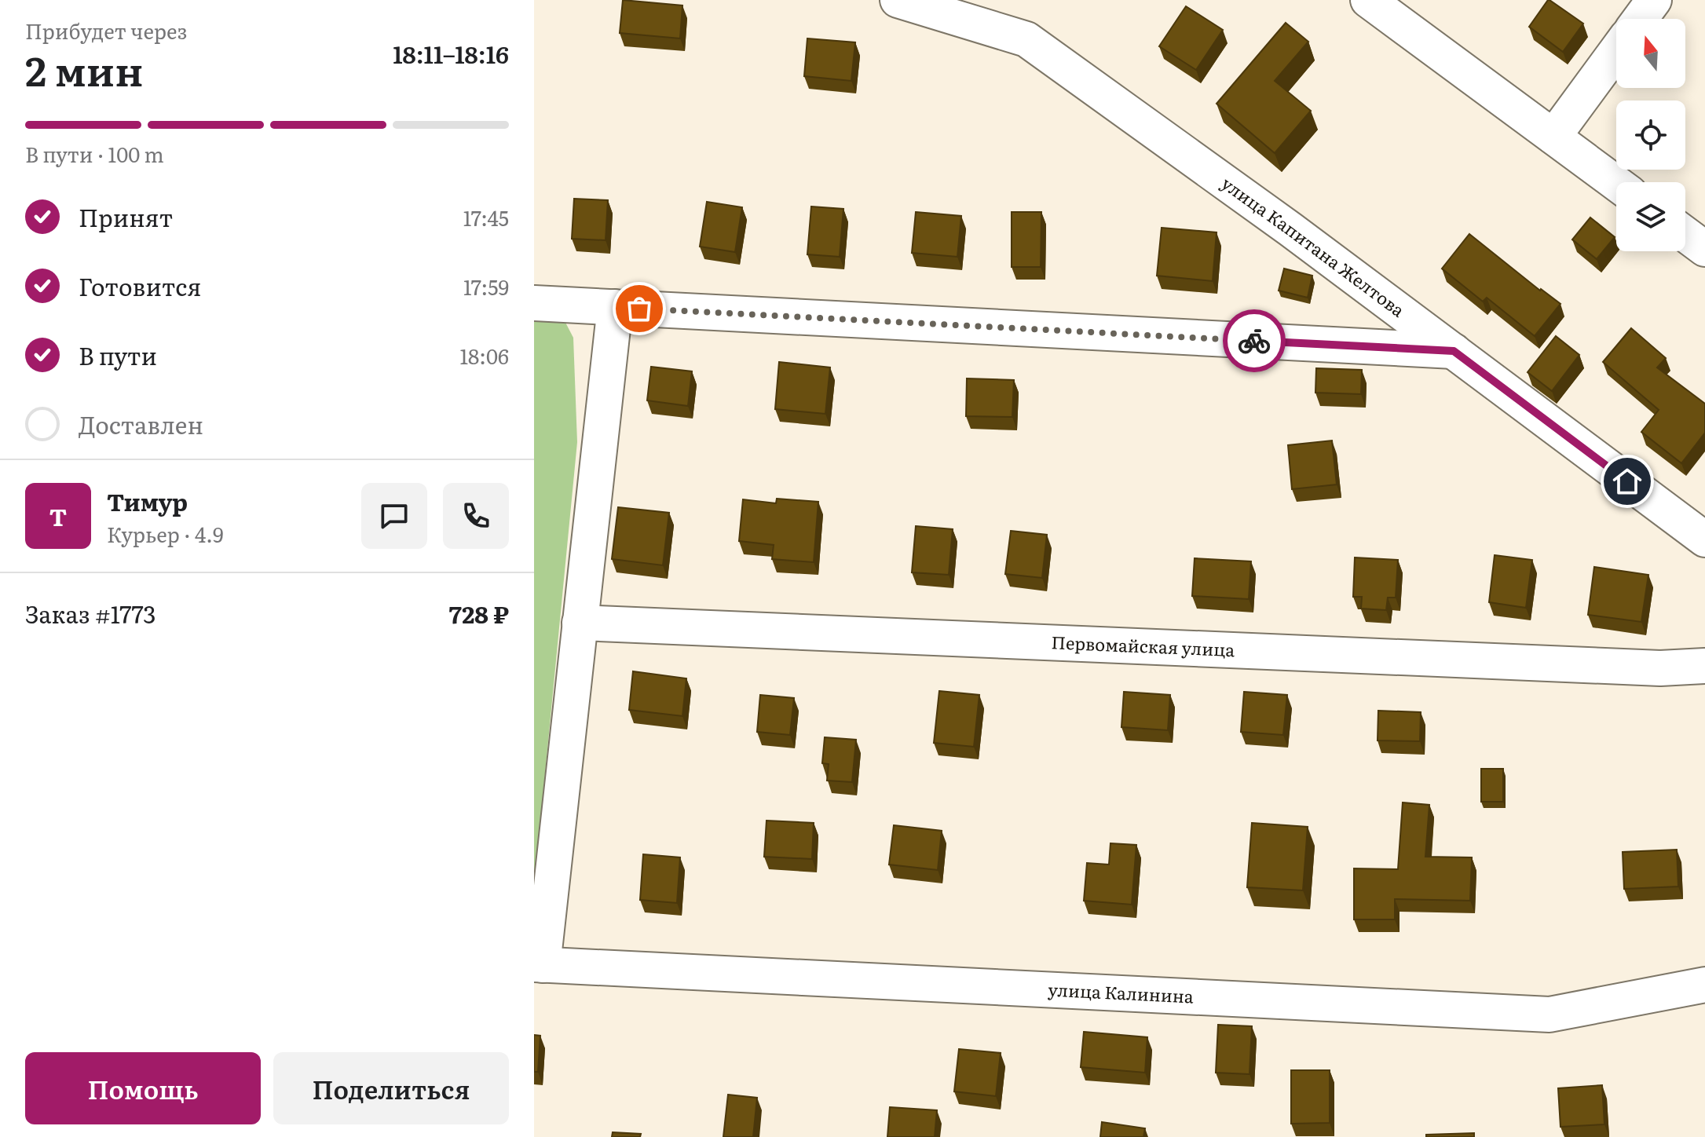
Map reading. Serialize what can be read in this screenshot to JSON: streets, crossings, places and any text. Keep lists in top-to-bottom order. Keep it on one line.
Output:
{"streets":{"street":["улица Капитана Желтова","Первомайская улица","улица Калинина"]},"north":"top","page":{"heading":["2 мин","Прибудет через","18:11–18:16"],"panel":["Тимур","Курьер · 4.9","Заказ #1773","728 ₽"],"bar":"В пути · 100 m","list":[["Принят","17:45"],["Готовится","17:59"],["В пути","18:06"],"Доставлен"],"round":"Т","buttons":["Помощь","Поделиться"]}}
